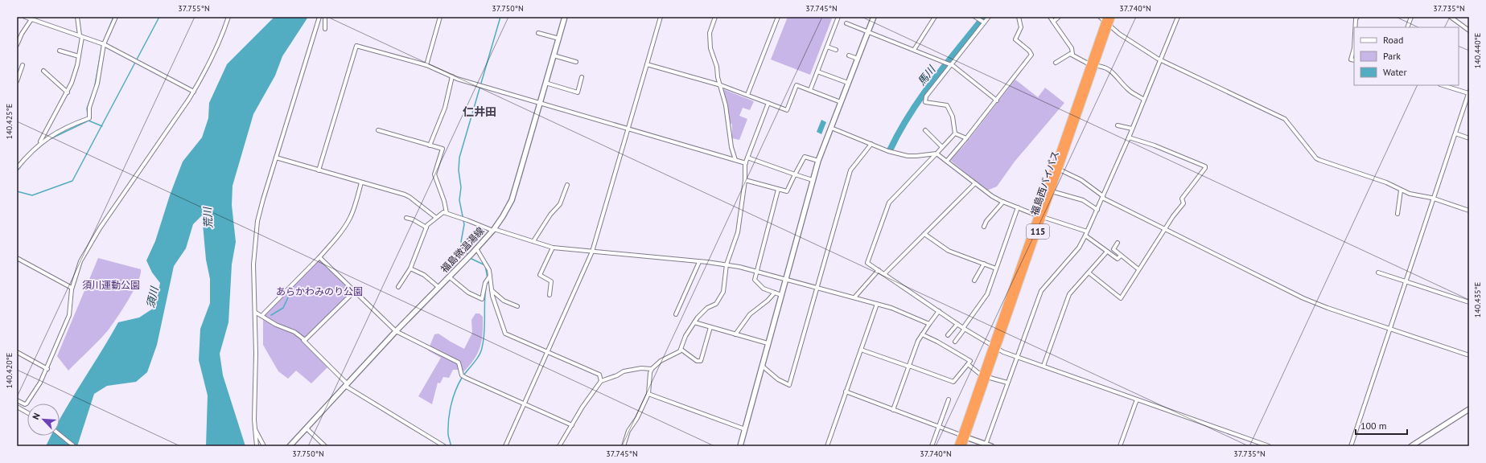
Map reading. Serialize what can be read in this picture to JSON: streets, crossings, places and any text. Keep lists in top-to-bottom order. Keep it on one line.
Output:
{"streets":{"highway":["福島西バイパス","115"],"street":["福島微温湯線"]},"districts":["仁井田"],"water":["馬川","荒川","須川"],"parks":["須川運動公園","あらかわみのり公園"],"legend":["Road","Park","Water"],"scale_bar":"100 m","north":"top left","coordinates":["37.755°N","37.750°N","37.745°N","37.740°N","37.735°N","140.440°E","140.425°E","140.435°E","140.420°E"]}
